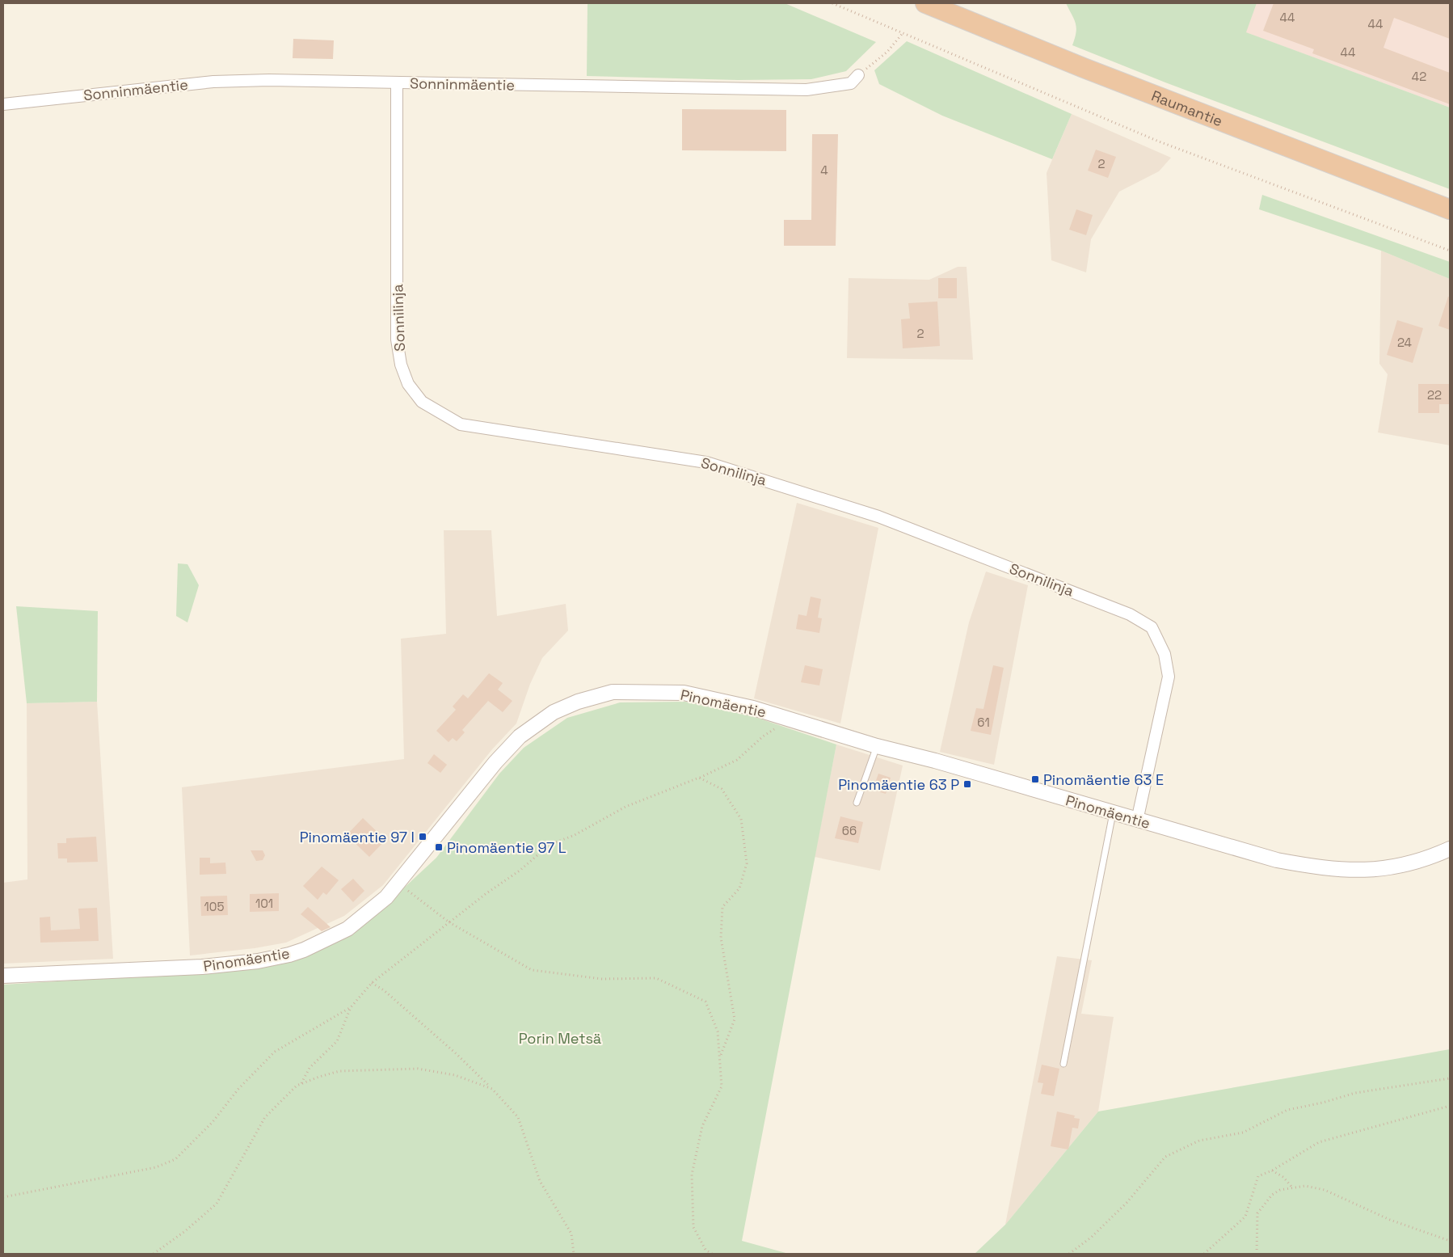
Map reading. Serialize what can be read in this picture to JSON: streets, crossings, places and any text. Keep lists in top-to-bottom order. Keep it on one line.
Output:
{"streets":{"highway":["Raumantie"],"street":["Sonninmäentie","Sonnilinja","Pinomäentie"]},"crossings":[["Sonninmäentie","Sonnilinja"],["Sonnilinja","Pinomäentie"]],"parks":["Porin Metsä"],"places":{"transit":["Pinomäentie 63 E","Pinomäentie 63 P","Pinomäentie 97 I","Pinomäentie 97 L"]},"house_numbers":["44","44","44","42","2","4","2","24","22","61","66","101","105"]}
